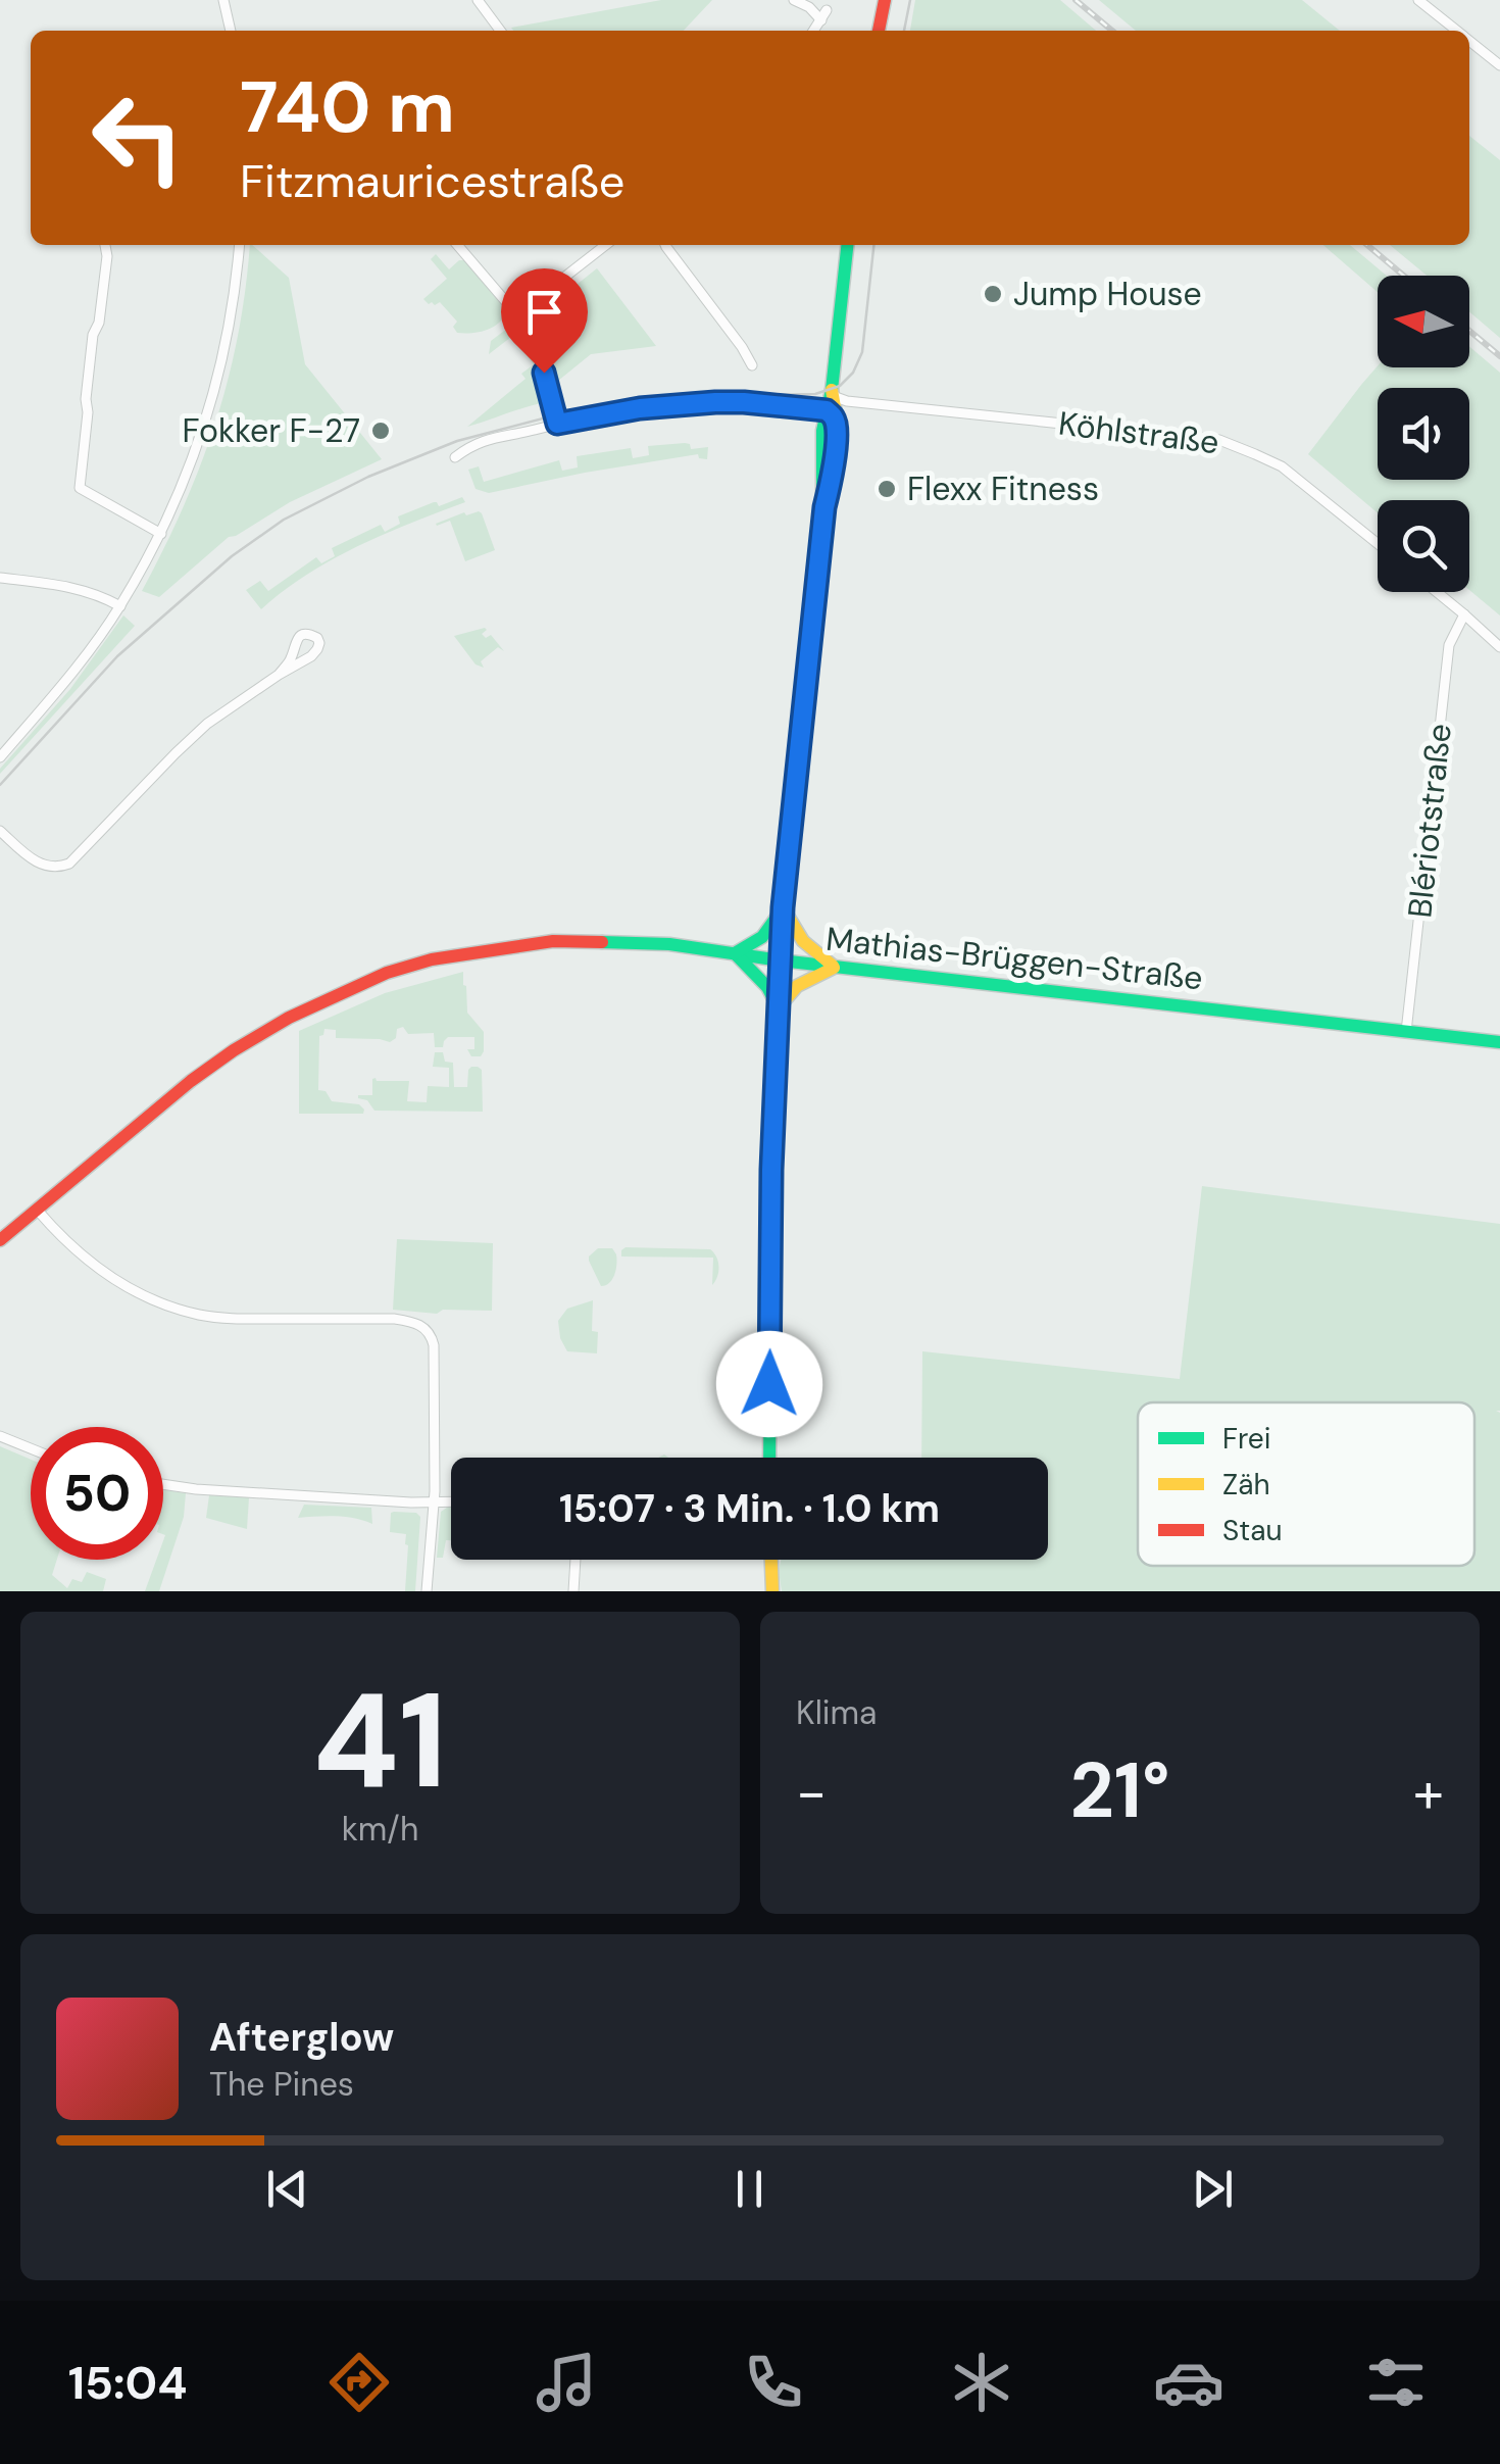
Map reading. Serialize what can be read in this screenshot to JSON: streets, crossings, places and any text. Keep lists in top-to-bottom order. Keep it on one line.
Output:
{"streets":{"street":["Köhlstraße","Blériotstraße","Mathias-Brüggen-Straße"]},"crossings":[["Blériotstraße","Mathias-Brüggen-Straße"]],"places":["Jump House","Fokker F-27","Flexx Fitness"],"legend":["Frei","Zäh","Stau"],"north":"left","page":{"turn":["740 m","Fitzmauricestraße"],"limit":"50","trip":"15:07 · 3 Min. · 1.0 km","tile":[["41","km/h"],"Klima"],"heat":["−","21°","+"],"song":["Afterglow","The Pines"],"tabs":"15:04"}}
